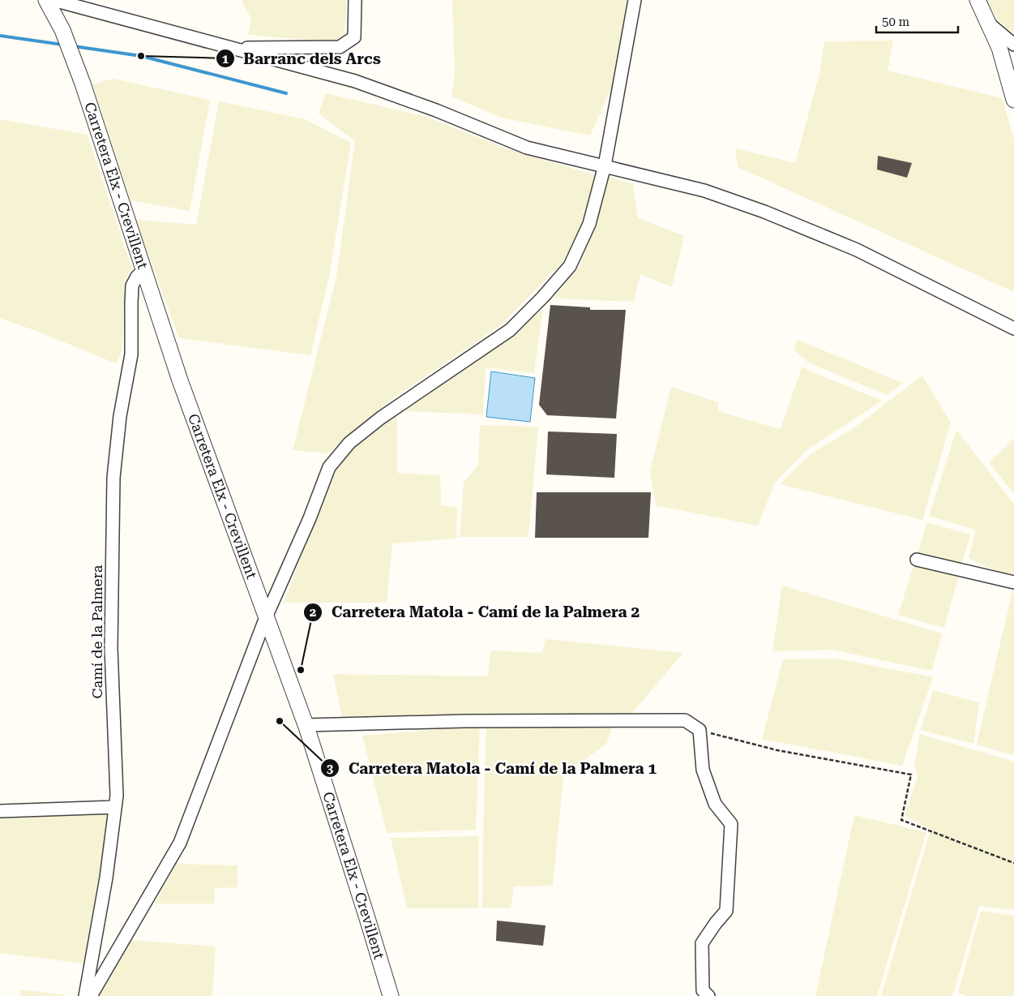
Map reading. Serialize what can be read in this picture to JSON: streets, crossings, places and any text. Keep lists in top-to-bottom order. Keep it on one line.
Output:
{"streets":{"street":["Carretera Elx - Crevillent","Camí de la Palmera"]},"crossings":[["Carretera Elx - Crevillent","Camí de la Palmera"]],"places":["Barranc dels Arcs","Carretera Matola - Camí de la Palmera 2","Carretera Matola - Camí de la Palmera 1"],"scale_bar":"50 m"}
